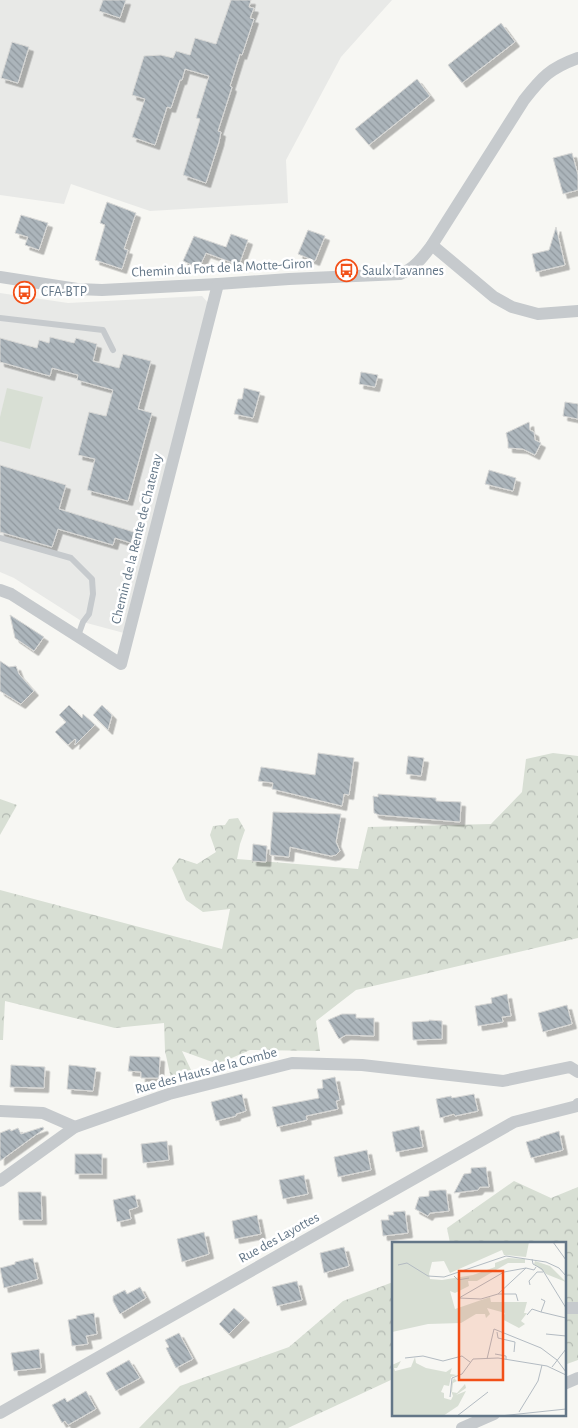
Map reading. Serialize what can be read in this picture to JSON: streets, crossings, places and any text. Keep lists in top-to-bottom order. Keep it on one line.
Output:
{"streets":{"street":["Chemin du Fort de la Motte-Giron","Chemin de la Rente de Chatenay","Rue des Hauts de la Combe","Rue des Layottes"]},"crossings":[["Chemin du Fort de la Motte-Giron","Chemin de la Rente de Chatenay"]],"places":{"bus stop":["Saulx Tavannes","CFA-BTP"]}}
